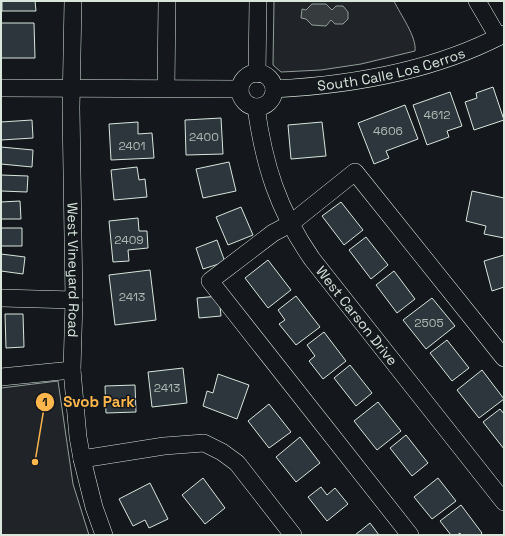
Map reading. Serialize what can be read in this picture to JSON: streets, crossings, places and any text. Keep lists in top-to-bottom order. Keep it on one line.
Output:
{"streets":{"street":["South Calle Los Cerros","West Vineyard Road","West Carson Drive"]},"crossings":[["South Calle Los Cerros","West Carson Drive"]],"places":["Svob Park"],"house_numbers":["4612","4606","2400","2401","2409","2413","2505","2413"]}
